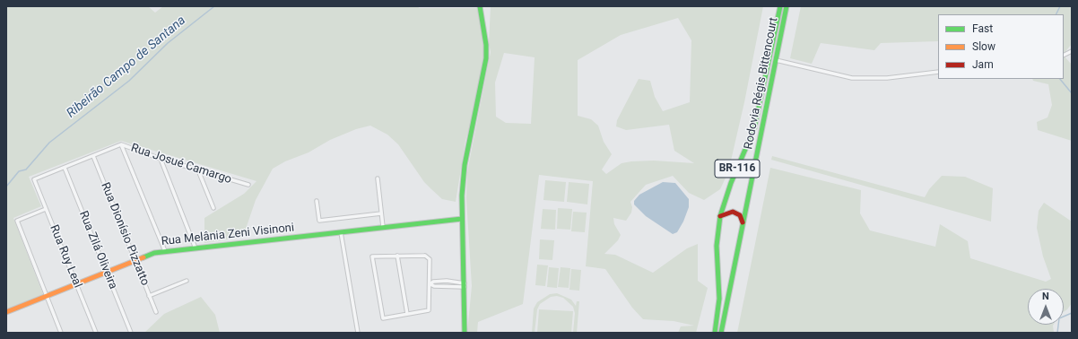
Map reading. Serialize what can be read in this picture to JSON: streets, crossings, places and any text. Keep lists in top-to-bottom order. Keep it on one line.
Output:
{"streets":{"main road":["Rodovia Régis Bittencourt","BR-116","Rua Melânia Zeni Visinoni"],"street":["Rua Josué Camargo","Rua Dionísio Pizzatto","Rua Zilá Oliveira","Rua Ruy Leal"]},"crossings":[["Rua Josué Camargo","Rua Dionísio Pizzatto"],["Rua Josué Camargo","Rua Zilá Oliveira"],["Rua Josué Camargo","Rua Ruy Leal"],["Rua Dionísio Pizzatto","Rua Melânia Zeni Visinoni"],["Rua Melânia Zeni Visinoni","Rua Zilá Oliveira"],["Rua Melânia Zeni Visinoni","Rua Ruy Leal"]],"water":["Ribeirão Campo de Santana"],"legend":["Fast","Slow","Jam"],"north":"top"}
